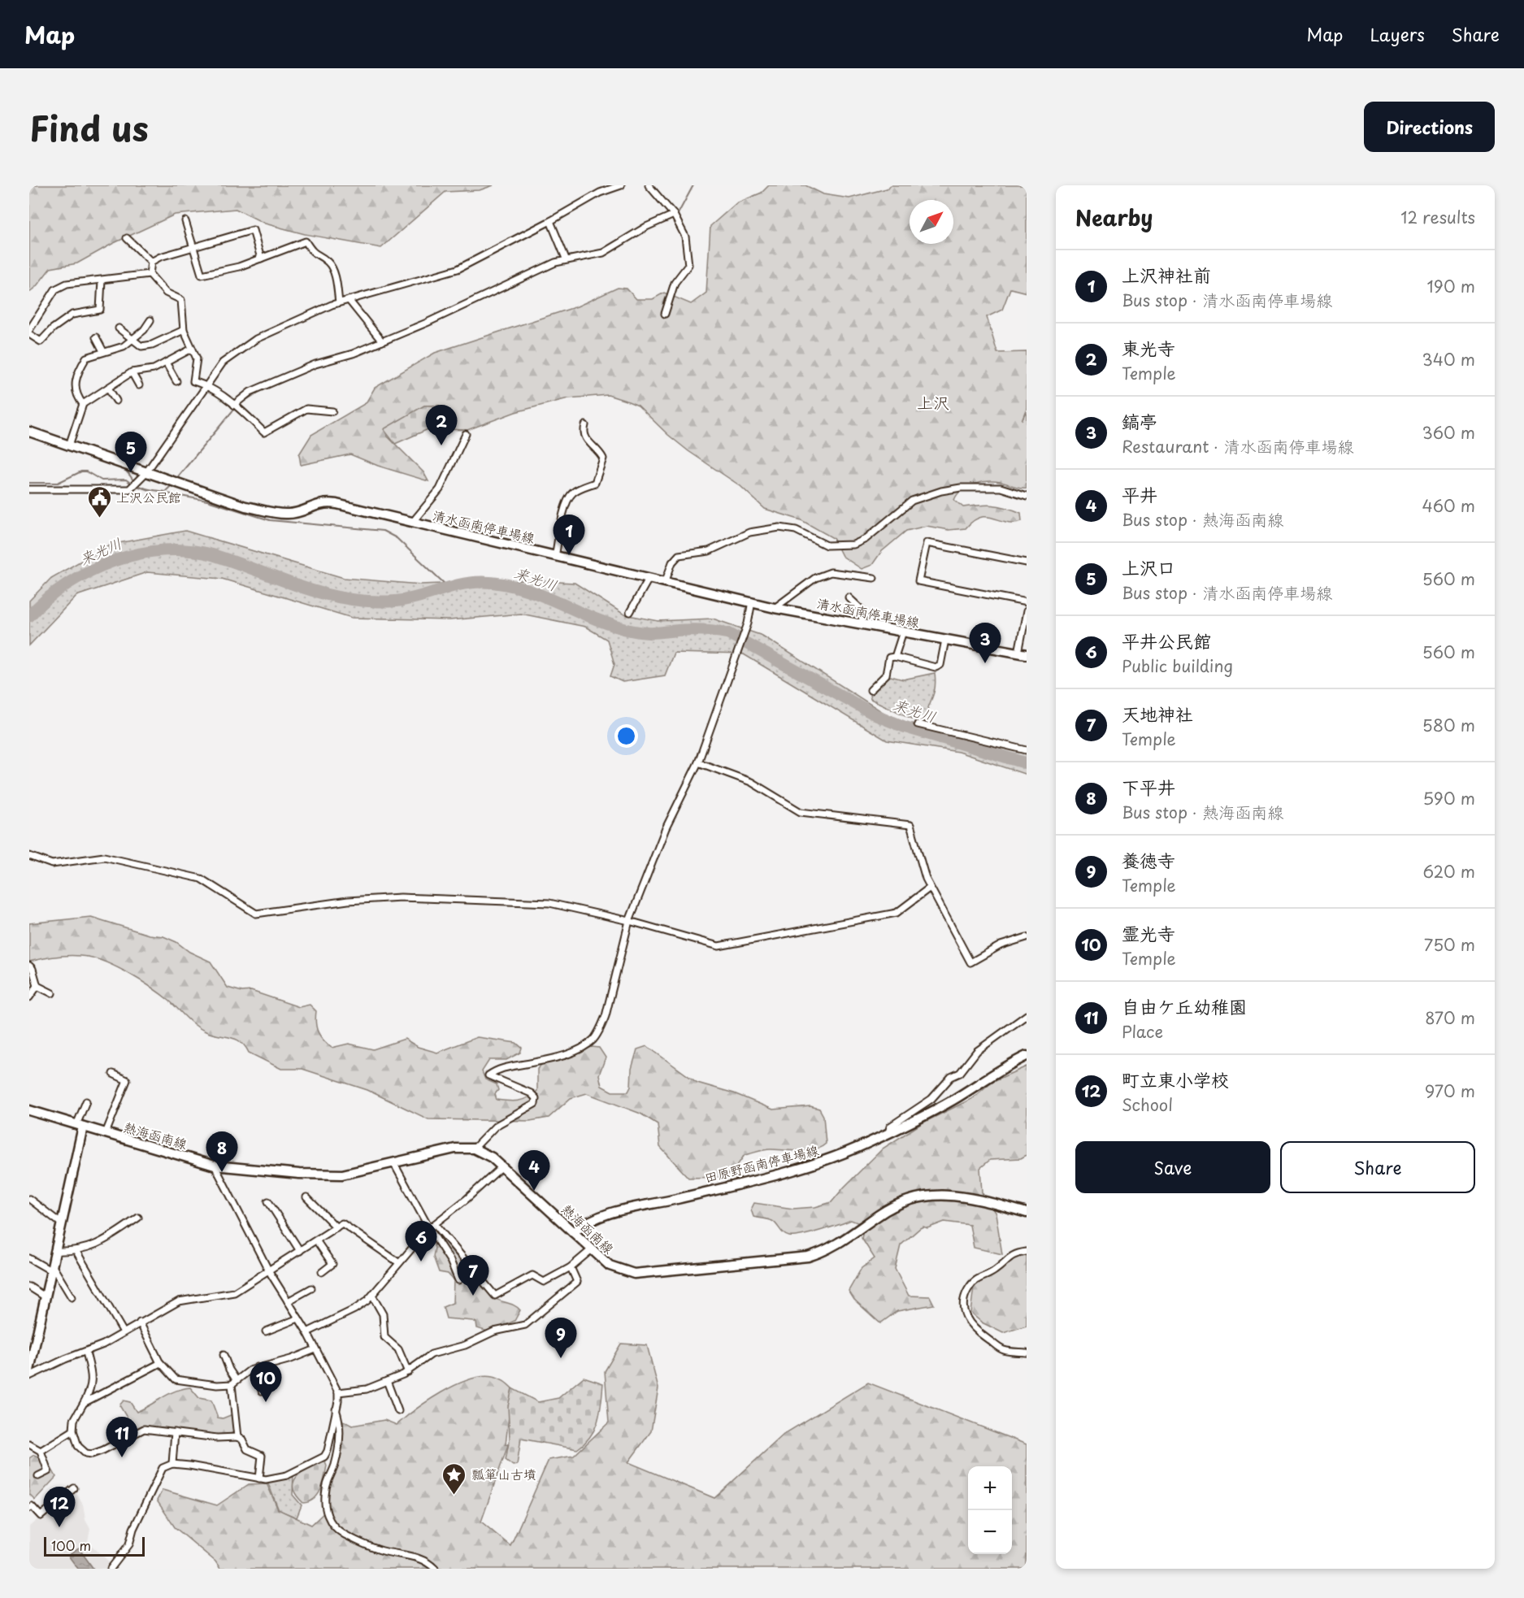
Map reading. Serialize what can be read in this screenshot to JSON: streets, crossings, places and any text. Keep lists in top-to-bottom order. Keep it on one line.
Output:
{"streets":{"main road":["清水函南停車場線","熱海函南線","田原野函南停車場線"]},"crossings":[["熱海函南線","田原野函南停車場線"]],"districts":["上沢"],"water":["来光川"],"places":{"public building":["上沢公民館"],"place":["瓢箪山古墳"]},"scale_bar":"100 m","north":"top right","page":{"header":"Map","nav":["Map","Layers","Share"],"title":"Find us","buttons":["Directions",["Save","Share"]],"heading":["Nearby","12 results"],"list":[{"mark":"1","name":"上沢神社前","note":"Bus stop · 清水函南停車場線","value":"190 m"},{"mark":"2","name":"東光寺","note":"Temple","value":"340 m"},{"mark":"3","name":"鎬亭","note":"Restaurant · 清水函南停車場線","value":"360 m"},{"mark":"4","name":"平井","note":"Bus stop · 熱海函南線","value":"460 m"},{"mark":"5","name":"上沢口","note":"Bus stop · 清水函南停車場線","value":"560 m"},{"mark":"6","name":"平井公民館","note":"Public building","value":"560 m"},{"mark":"7","name":"天地神社","note":"Temple","value":"580 m"},{"mark":"8","name":"下平井","note":"Bus stop · 熱海函南線","value":"590 m"},{"mark":"9","name":"養徳寺","note":"Temple","value":"620 m"},{"mark":"10","name":"霊光寺","note":"Temple","value":"750 m"},{"mark":"11","name":"自由ケ丘幼稚園","note":"Place","value":"870 m"},{"mark":"12","name":"町立東小学校","note":"School","value":"970 m"}],"pins":["2","5","1","3","8","4","6","7","9","10","11","12"],"map_buttons":["+","−"],"scale":"100 m"}}
